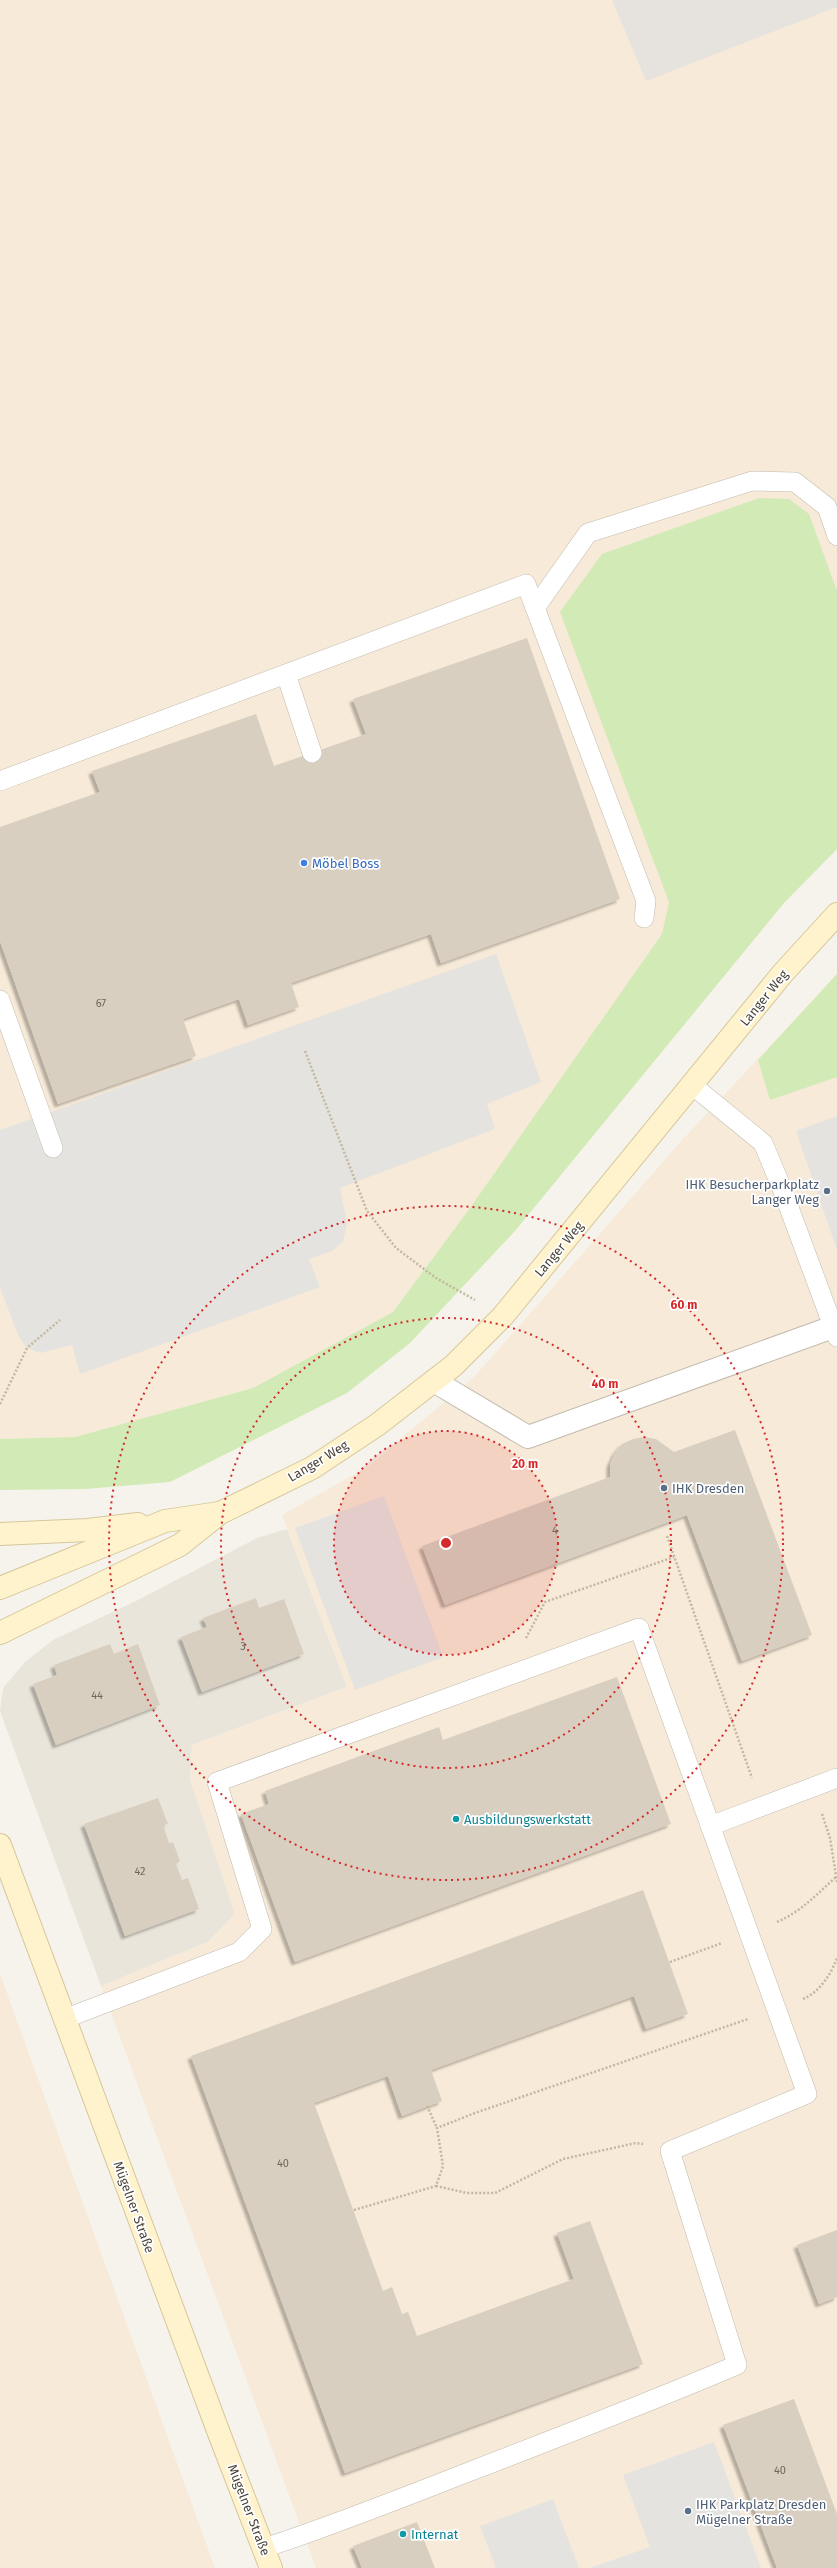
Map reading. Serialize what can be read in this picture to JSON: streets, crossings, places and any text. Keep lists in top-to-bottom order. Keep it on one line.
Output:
{"streets":{"main road":["Langer Weg","Mügelner Straße"]},"places":["Möbel Boss","IHK Besucherparkplatz Langer Weg","IHK Dresden","Ausbildungswerkstatt","IHK Parkplatz Dresden Mügelner Straße","Internat"],"house_numbers":["67","4","3","44","42","40","40"],"rings":["60 m","40 m","20 m"]}
